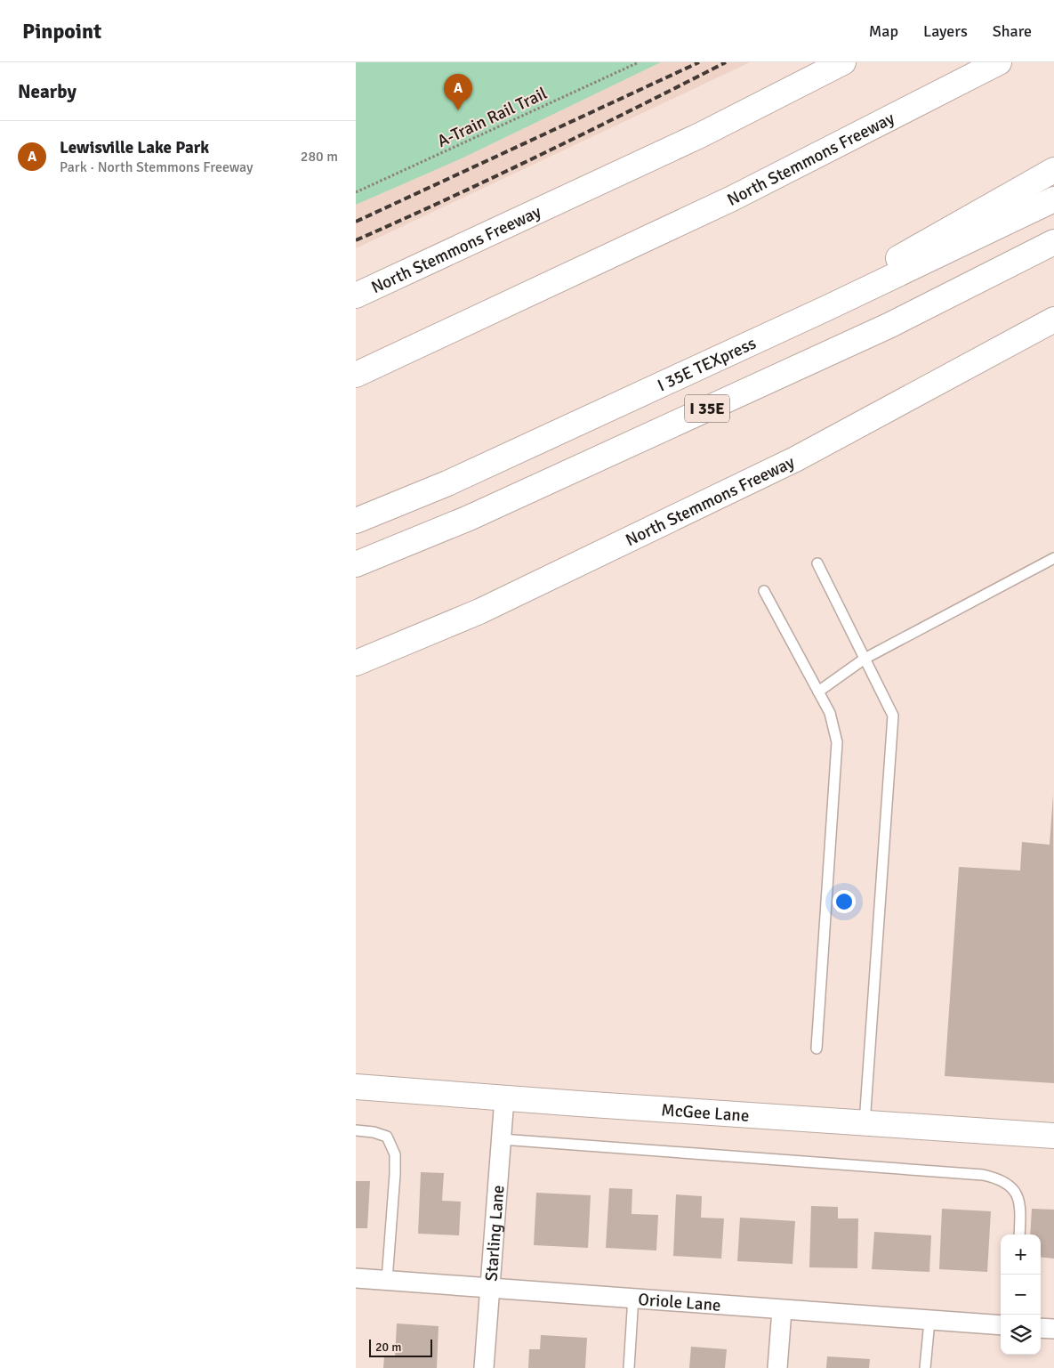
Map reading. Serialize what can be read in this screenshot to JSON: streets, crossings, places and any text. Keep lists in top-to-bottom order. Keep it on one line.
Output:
{"streets":{"main road":["North Stemmons Freeway","I 35E TEXpress","I 35E","McGee Lane"],"street":["Starling Lane","Oriole Lane"],"path":["A-Train Rail Trail"]},"crossings":[["McGee Lane","Starling Lane"],["Starling Lane","Oriole Lane"]],"scale_bar":"20 m","page":{"header":"Pinpoint","nav":["Map","Layers","Share"],"heading":"Nearby","pins":"A","list":[{"mark":"A","name":"Lewisville Lake Park","note":"Park · North Stemmons Freeway","value":"280 m"}],"map_buttons":["+","−"],"scale":"20 m"}}
